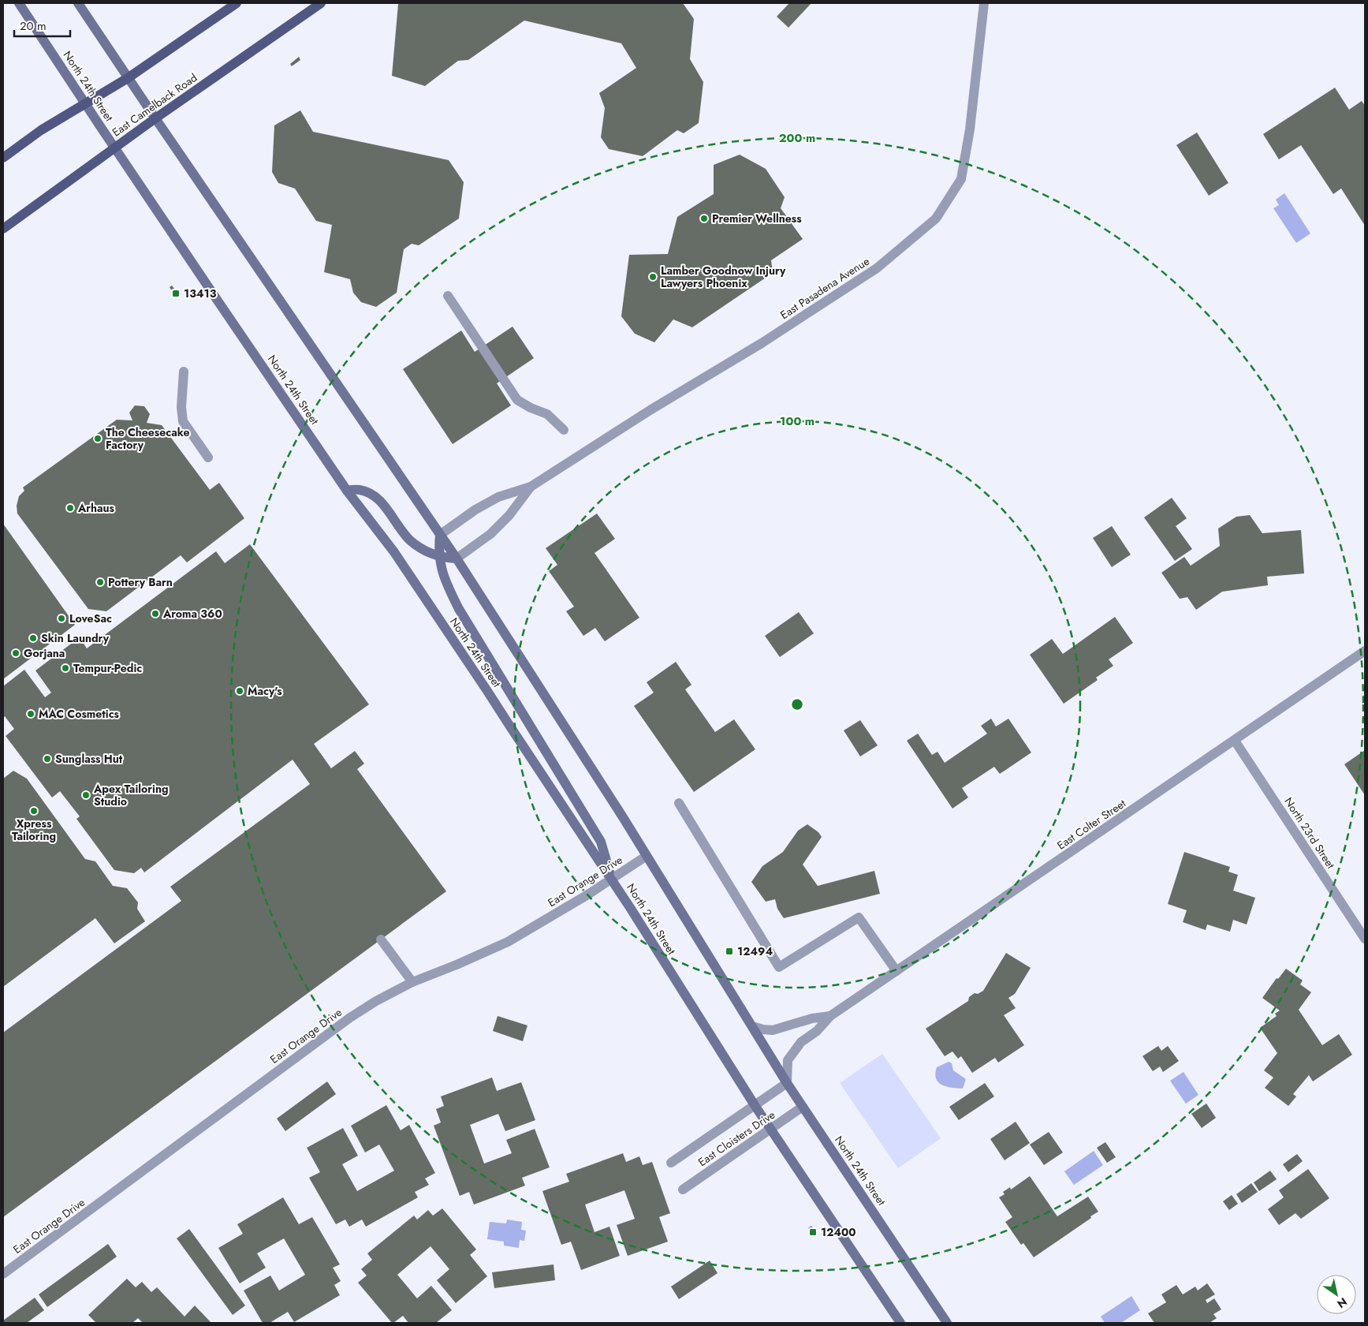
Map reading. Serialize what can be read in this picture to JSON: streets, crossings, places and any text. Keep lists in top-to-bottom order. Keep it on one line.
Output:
{"streets":{"main road":["North 24th Street","East Camelback Road"],"street":["East Pasadena Avenue","East Colter Street","North 23rd Street","East Orange Drive","East Cloisters Drive"]},"crossings":[["North 24th Street","East Camelback Road"],["North 24th Street","East Pasadena Avenue"],["North 24th Street","East Colter Street"],["North 24th Street","East Orange Drive"],["North 24th Street","East Cloisters Drive"],["East Colter Street","North 23rd Street"],["East Colter Street","East Cloisters Drive"]],"places":{"other":["Premier Wellness","Lamber Goodnow Injury Lawyers Phoenix","The Cheesecake Factory","Arhaus","Pottery Barn","Aroma 360","LoveSac","Skin Laundry","Gorjana","Tempur-Pedic","Macy's","MAC Cosmetics","Sunglass Hut","Apex Tailoring Studio","Xpress Tailoring"],"transit":["13413","12494","12400"]},"scale_bar":"20 m","north":"bottom right","rings":["200 m","100 m"]}
